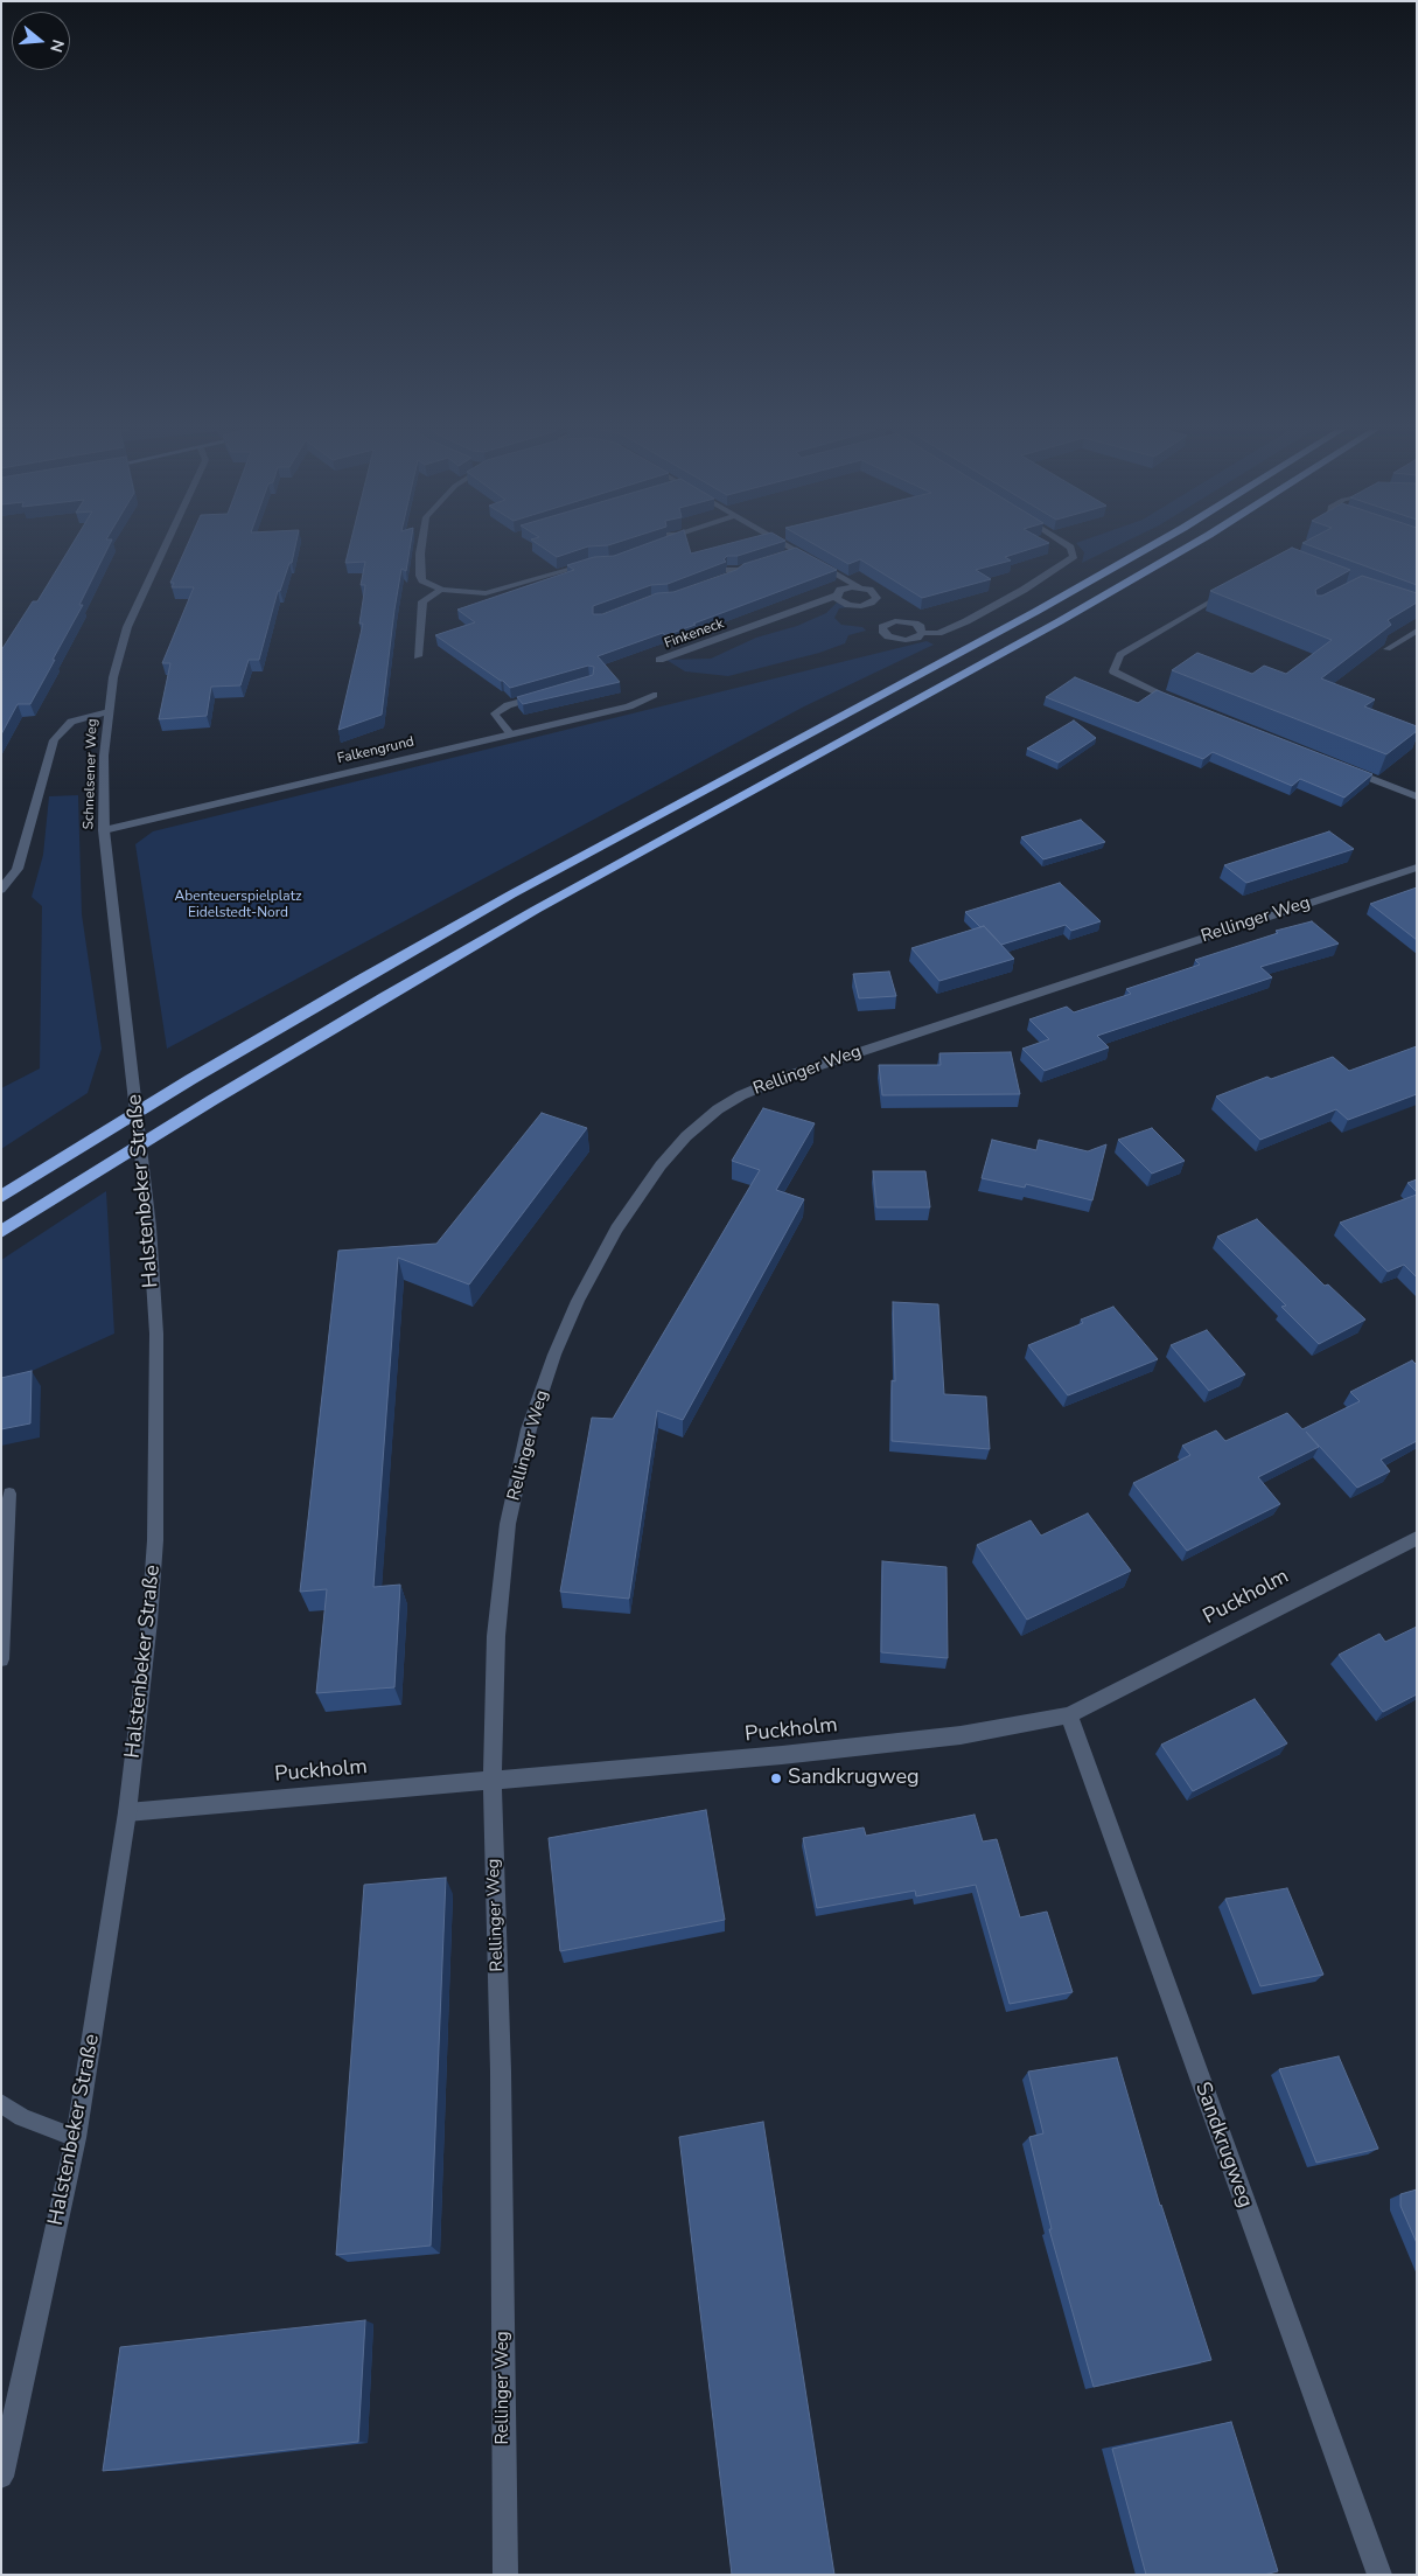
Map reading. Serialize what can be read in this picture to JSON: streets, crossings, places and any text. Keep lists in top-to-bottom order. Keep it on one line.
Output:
{"streets":{"street":["Finkeneck","Falkengrund","Schnelsener Weg","Rellinger Weg","Halstenbeker Straße","Puckholm","Sandkrugweg"]},"crossings":[["Falkengrund","Schnelsener Weg"],["Falkengrund","Halstenbeker Straße"],["Schnelsener Weg","Halstenbeker Straße"],["Rellinger Weg","Puckholm"],["Halstenbeker Straße","Puckholm"],["Puckholm","Sandkrugweg"]],"parks":["Abenteuerspielplatz Eidelstedt-Nord"],"places":["Sandkrugweg"],"north":"right"}
